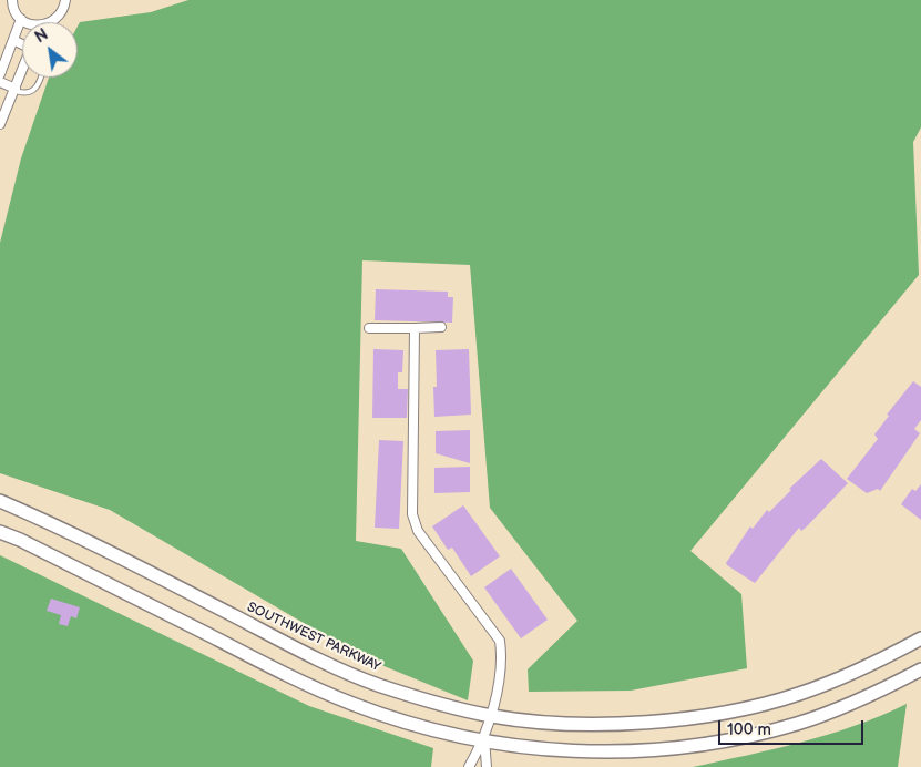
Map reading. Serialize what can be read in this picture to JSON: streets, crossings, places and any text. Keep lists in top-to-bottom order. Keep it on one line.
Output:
{"streets":{"main road":["SOUTHWEST PARKWAY"]},"scale_bar":"100 m","north":"top left"}
